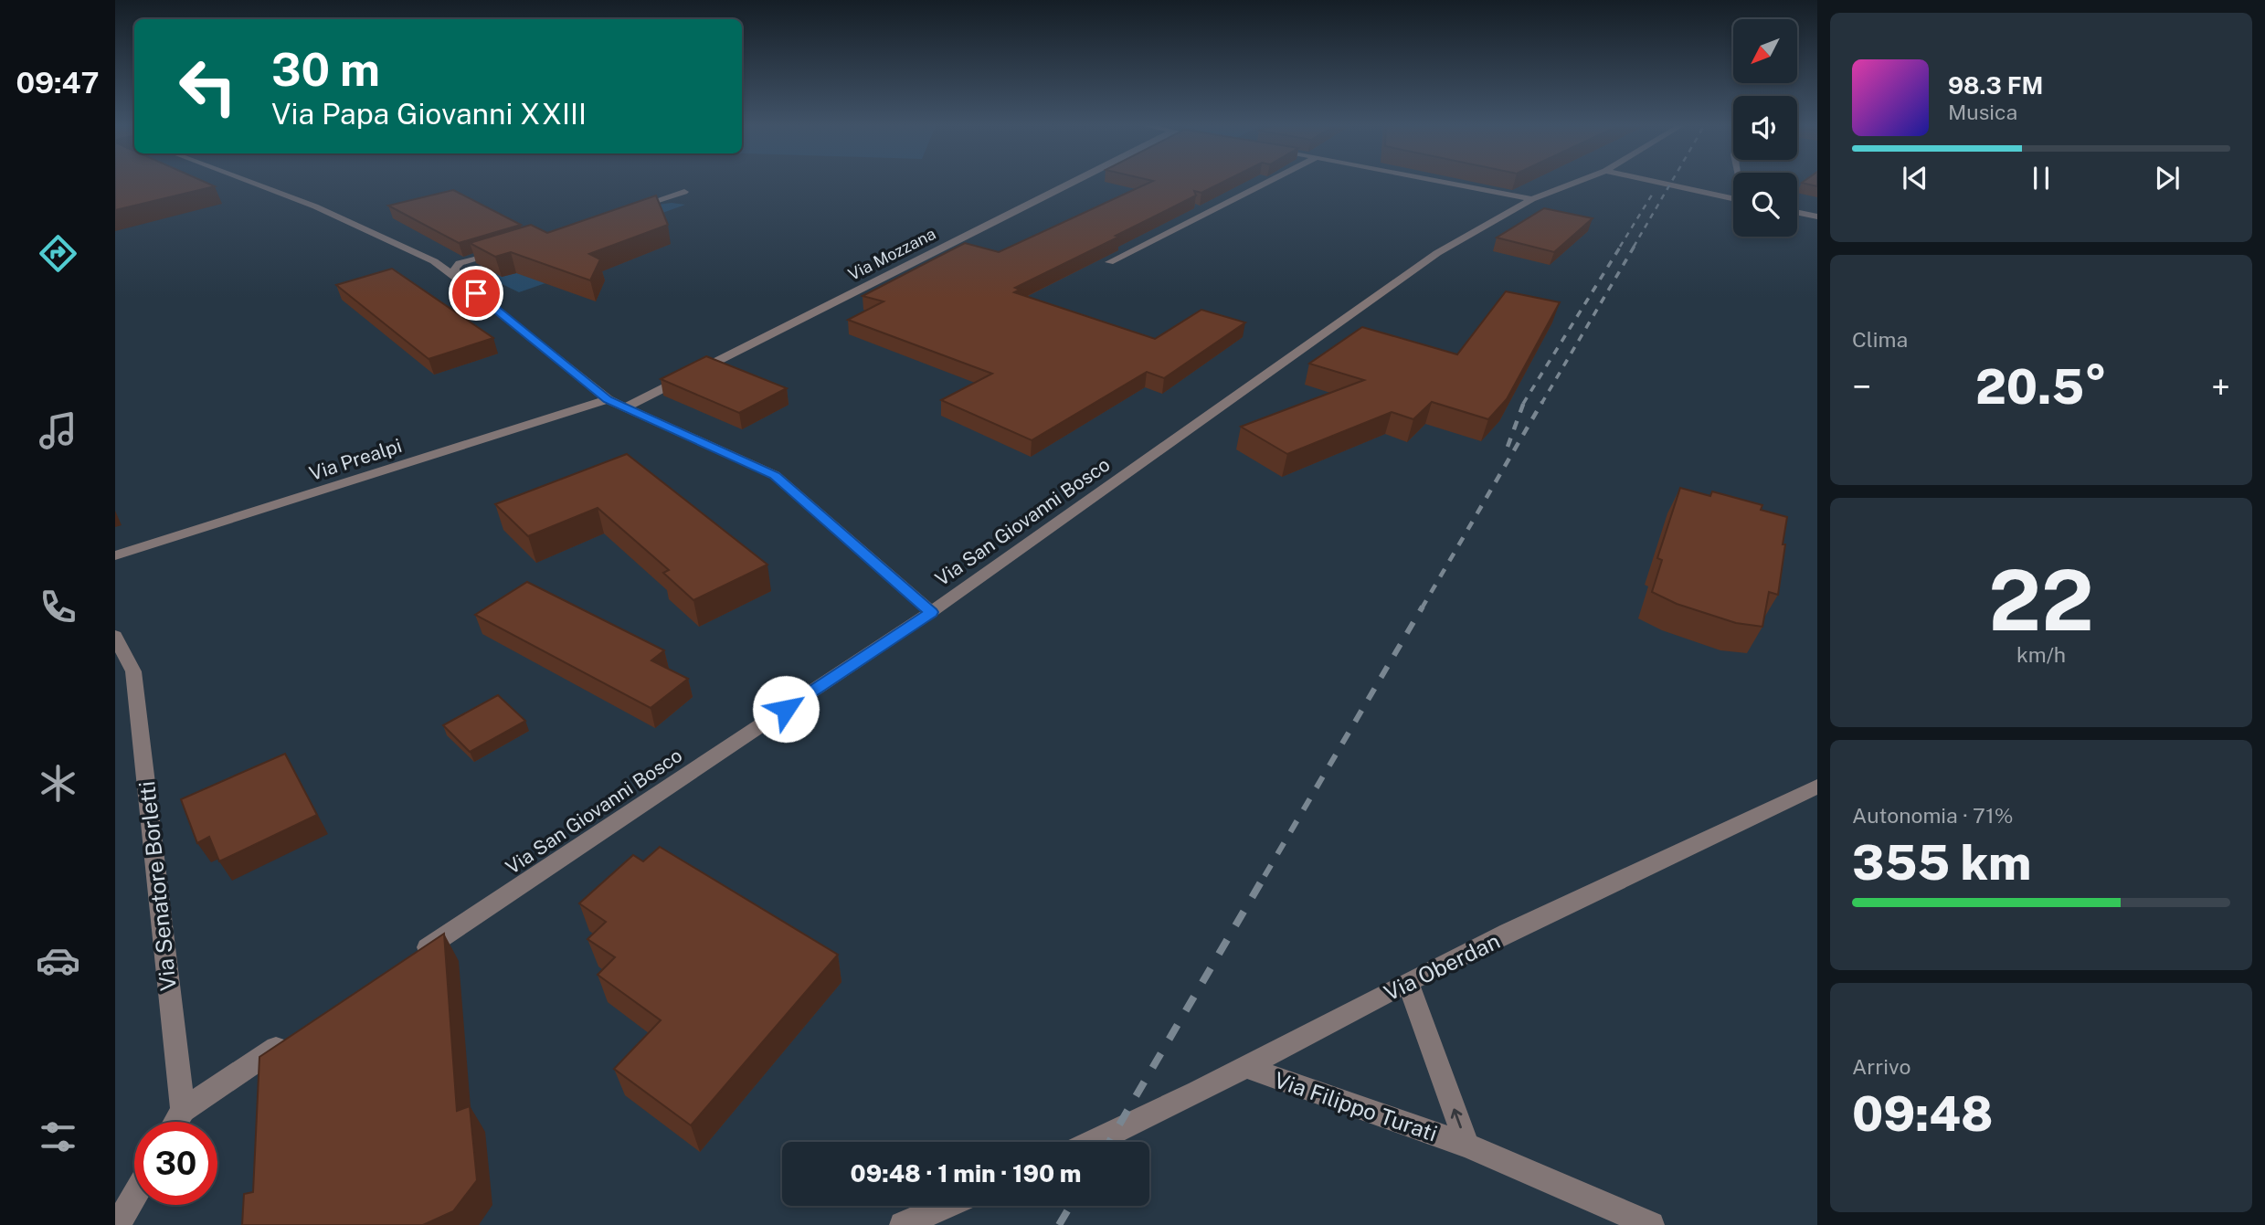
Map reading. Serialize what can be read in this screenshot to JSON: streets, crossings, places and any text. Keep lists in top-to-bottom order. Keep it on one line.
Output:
{"streets":{"street":["Via Mozzana","Via Prealpi","Via San Giovanni Bosco","Via Senatore Borletti","Via Oberdan","Via Filippo Turati"]},"crossings":[["Via Oberdan","Via Filippo Turati"]],"north":"bottom left","page":{"tabs":"09:47","turn":["30 m","Via Papa Giovanni XXIII"],"song":["98.3 FM","Musica"],"tile":["Clima",["22","km/h"],["Autonomia · 71%","355 km"],["Arrivo","09:48"]],"heat":["−","20.5°","+"],"limit":"30","trip":"09:48 · 1 min · 190 m"}}
